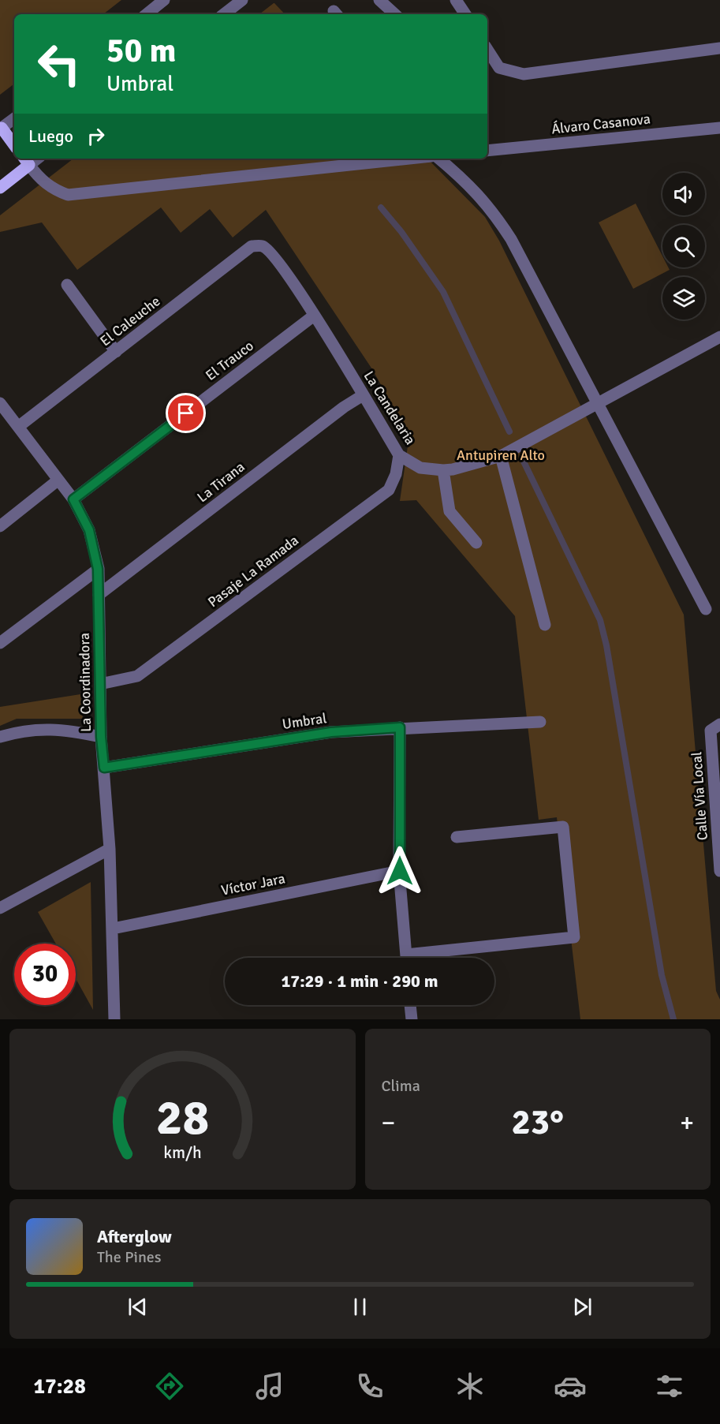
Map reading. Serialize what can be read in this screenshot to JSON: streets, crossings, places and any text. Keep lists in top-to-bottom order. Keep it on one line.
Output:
{"streets":{"street":["Álvaro Casanova","El Caleuche","El Trauco","La Candelaria","La Tirana","Pasaje La Ramada","La Coordinadora","Umbral","Calle Vía Local","Víctor Jara"]},"crossings":[["El Caleuche","La Candelaria"],["El Caleuche","La Coordinadora"],["El Trauco","La Candelaria"],["El Trauco","La Coordinadora"],["La Candelaria","La Tirana"],["La Candelaria","Pasaje La Ramada"],["La Tirana","La Coordinadora"],["Pasaje La Ramada","La Coordinadora"],["La Coordinadora","Umbral"],["La Coordinadora","Víctor Jara"]],"parks":["Antupiren Alto"],"page":{"turn":["50 m","Umbral"],"then":"Luego","limit":"30","trip":"17:29 · 1 min · 290 m","tile":"Clima","heat":["−","23°","+"],"song":["Afterglow","The Pines"],"tabs":"17:28","gauge":["28","km/h"]}}
